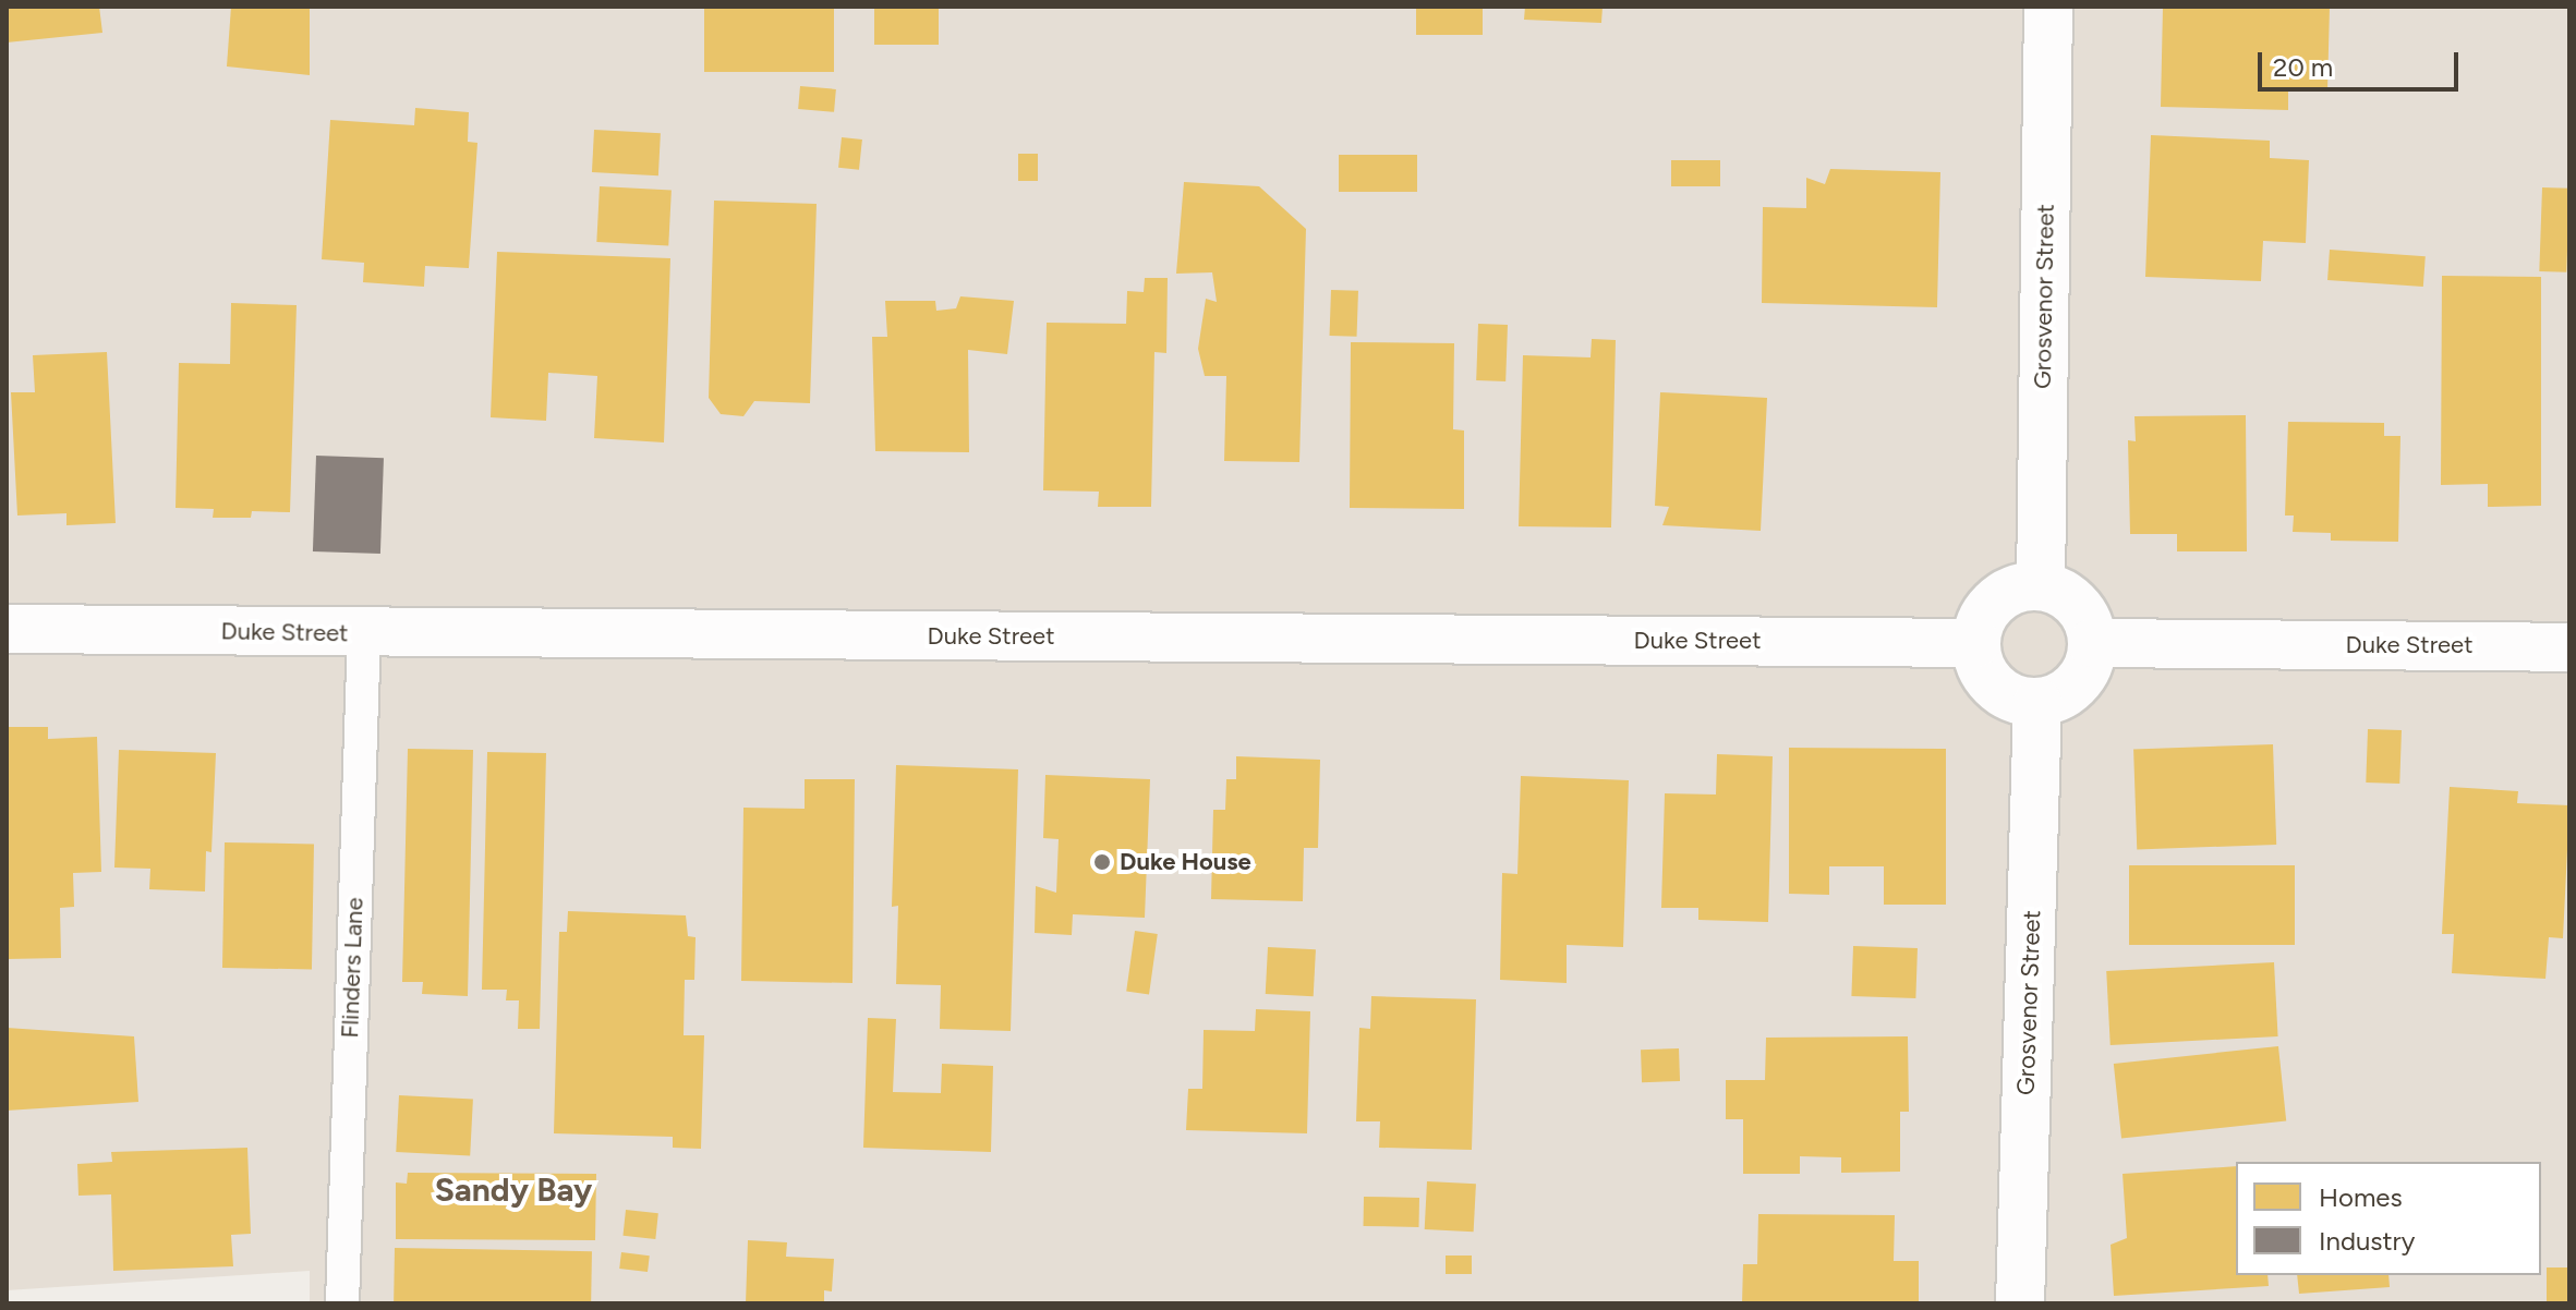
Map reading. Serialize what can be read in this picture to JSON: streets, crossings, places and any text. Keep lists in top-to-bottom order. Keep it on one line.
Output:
{"streets":{"street":["Grosvenor Street","Duke Street"],"lane":["Flinders Lane"]},"crossings":[["Grosvenor Street","Duke Street"],["Duke Street","Flinders Lane"]],"districts":["Sandy Bay"],"places":["Duke House"],"legend":["Homes","Industry"],"scale_bar":"20 m"}
